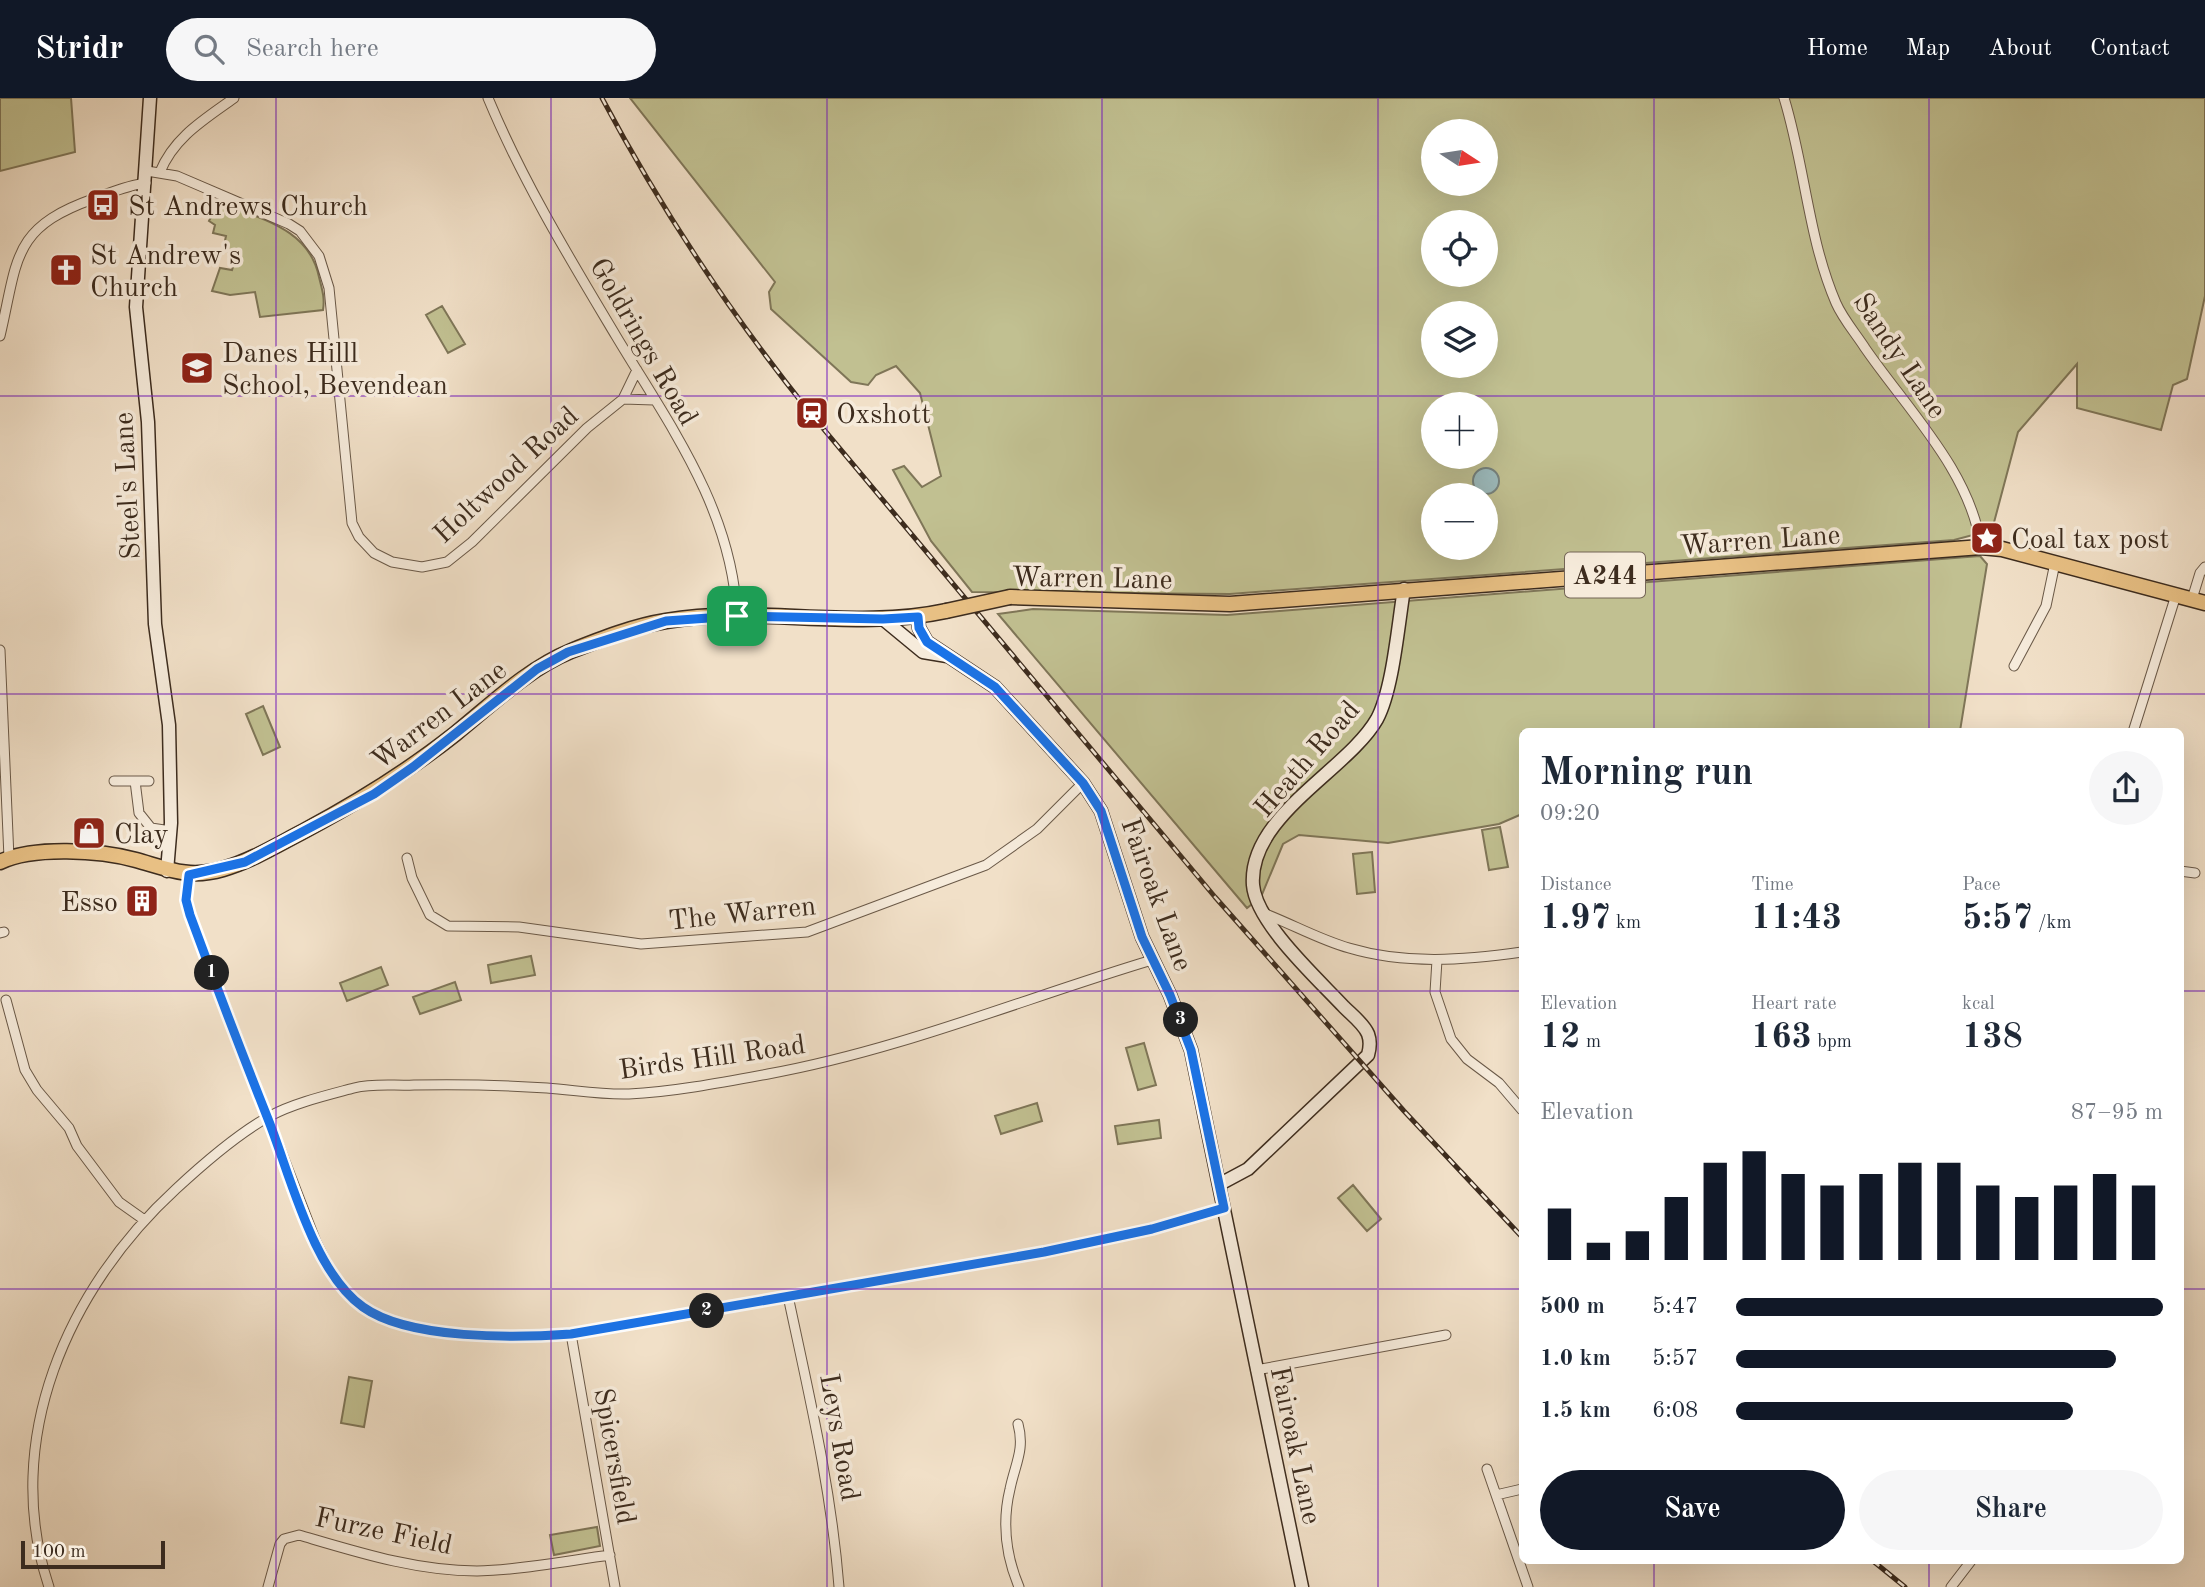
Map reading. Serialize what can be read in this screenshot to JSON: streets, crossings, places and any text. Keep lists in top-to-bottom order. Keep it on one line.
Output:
{"streets":{"main road":["Steel's Lane","Warren Lane","A244","Heath Road","Fairoak Lane"],"street":["Goldrings Road","Sandy Lane","Holtwood Road","The Warren","Birds Hill Road","Leys Road","Spicersfield","Furze Field"]},"crossings":[["Goldrings Road","Holtwood Road"],["Goldrings Road","Warren Lane"],["Sandy Lane","Warren Lane"],["Sandy Lane","A244"],["Holtwood Road","Steel's Lane"],["Steel's Lane","A244"],["Warren Lane","A244"],["Warren Lane","Heath Road"],["Warren Lane","Fairoak Lane"],["Heath Road","Fairoak Lane"],["Fairoak Lane","The Warren"],["Fairoak Lane","Birds Hill Road"],["Spicersfield","Furze Field"]],"places":{"bus stop":["St Andrews Church"],"church":["St Andrew's Church"],"school or university":["Danes Hilll School, Bevendean"],"station":["Oxshott"],"place":["Coal tax post"],"shop":["Clay"],"building":["Esso"]},"scale_bar":"100 m","north":"right","page":{"header":"Stridr","search":"Search here","nav":["Home","Map","About","Contact"],"map_buttons":["+","−"],"heading":["Morning run","09:20"],"stats":[["Distance","1.97 km"],["Time","11:43"],["Pace","5:57 /km"],["Elevation","12 m"],["Heart rate","163 bpm"],["kcal","138"]],"pins":["1","3","2"],"chart":["Elevation","87–95 m"],"list":[{"name":"500 m","note":"5:47"},{"name":"1.0 km","note":"5:57"},{"name":"1.5 km","note":"6:08"}],"buttons":["Save","Share"],"scale":"100 m"}}
